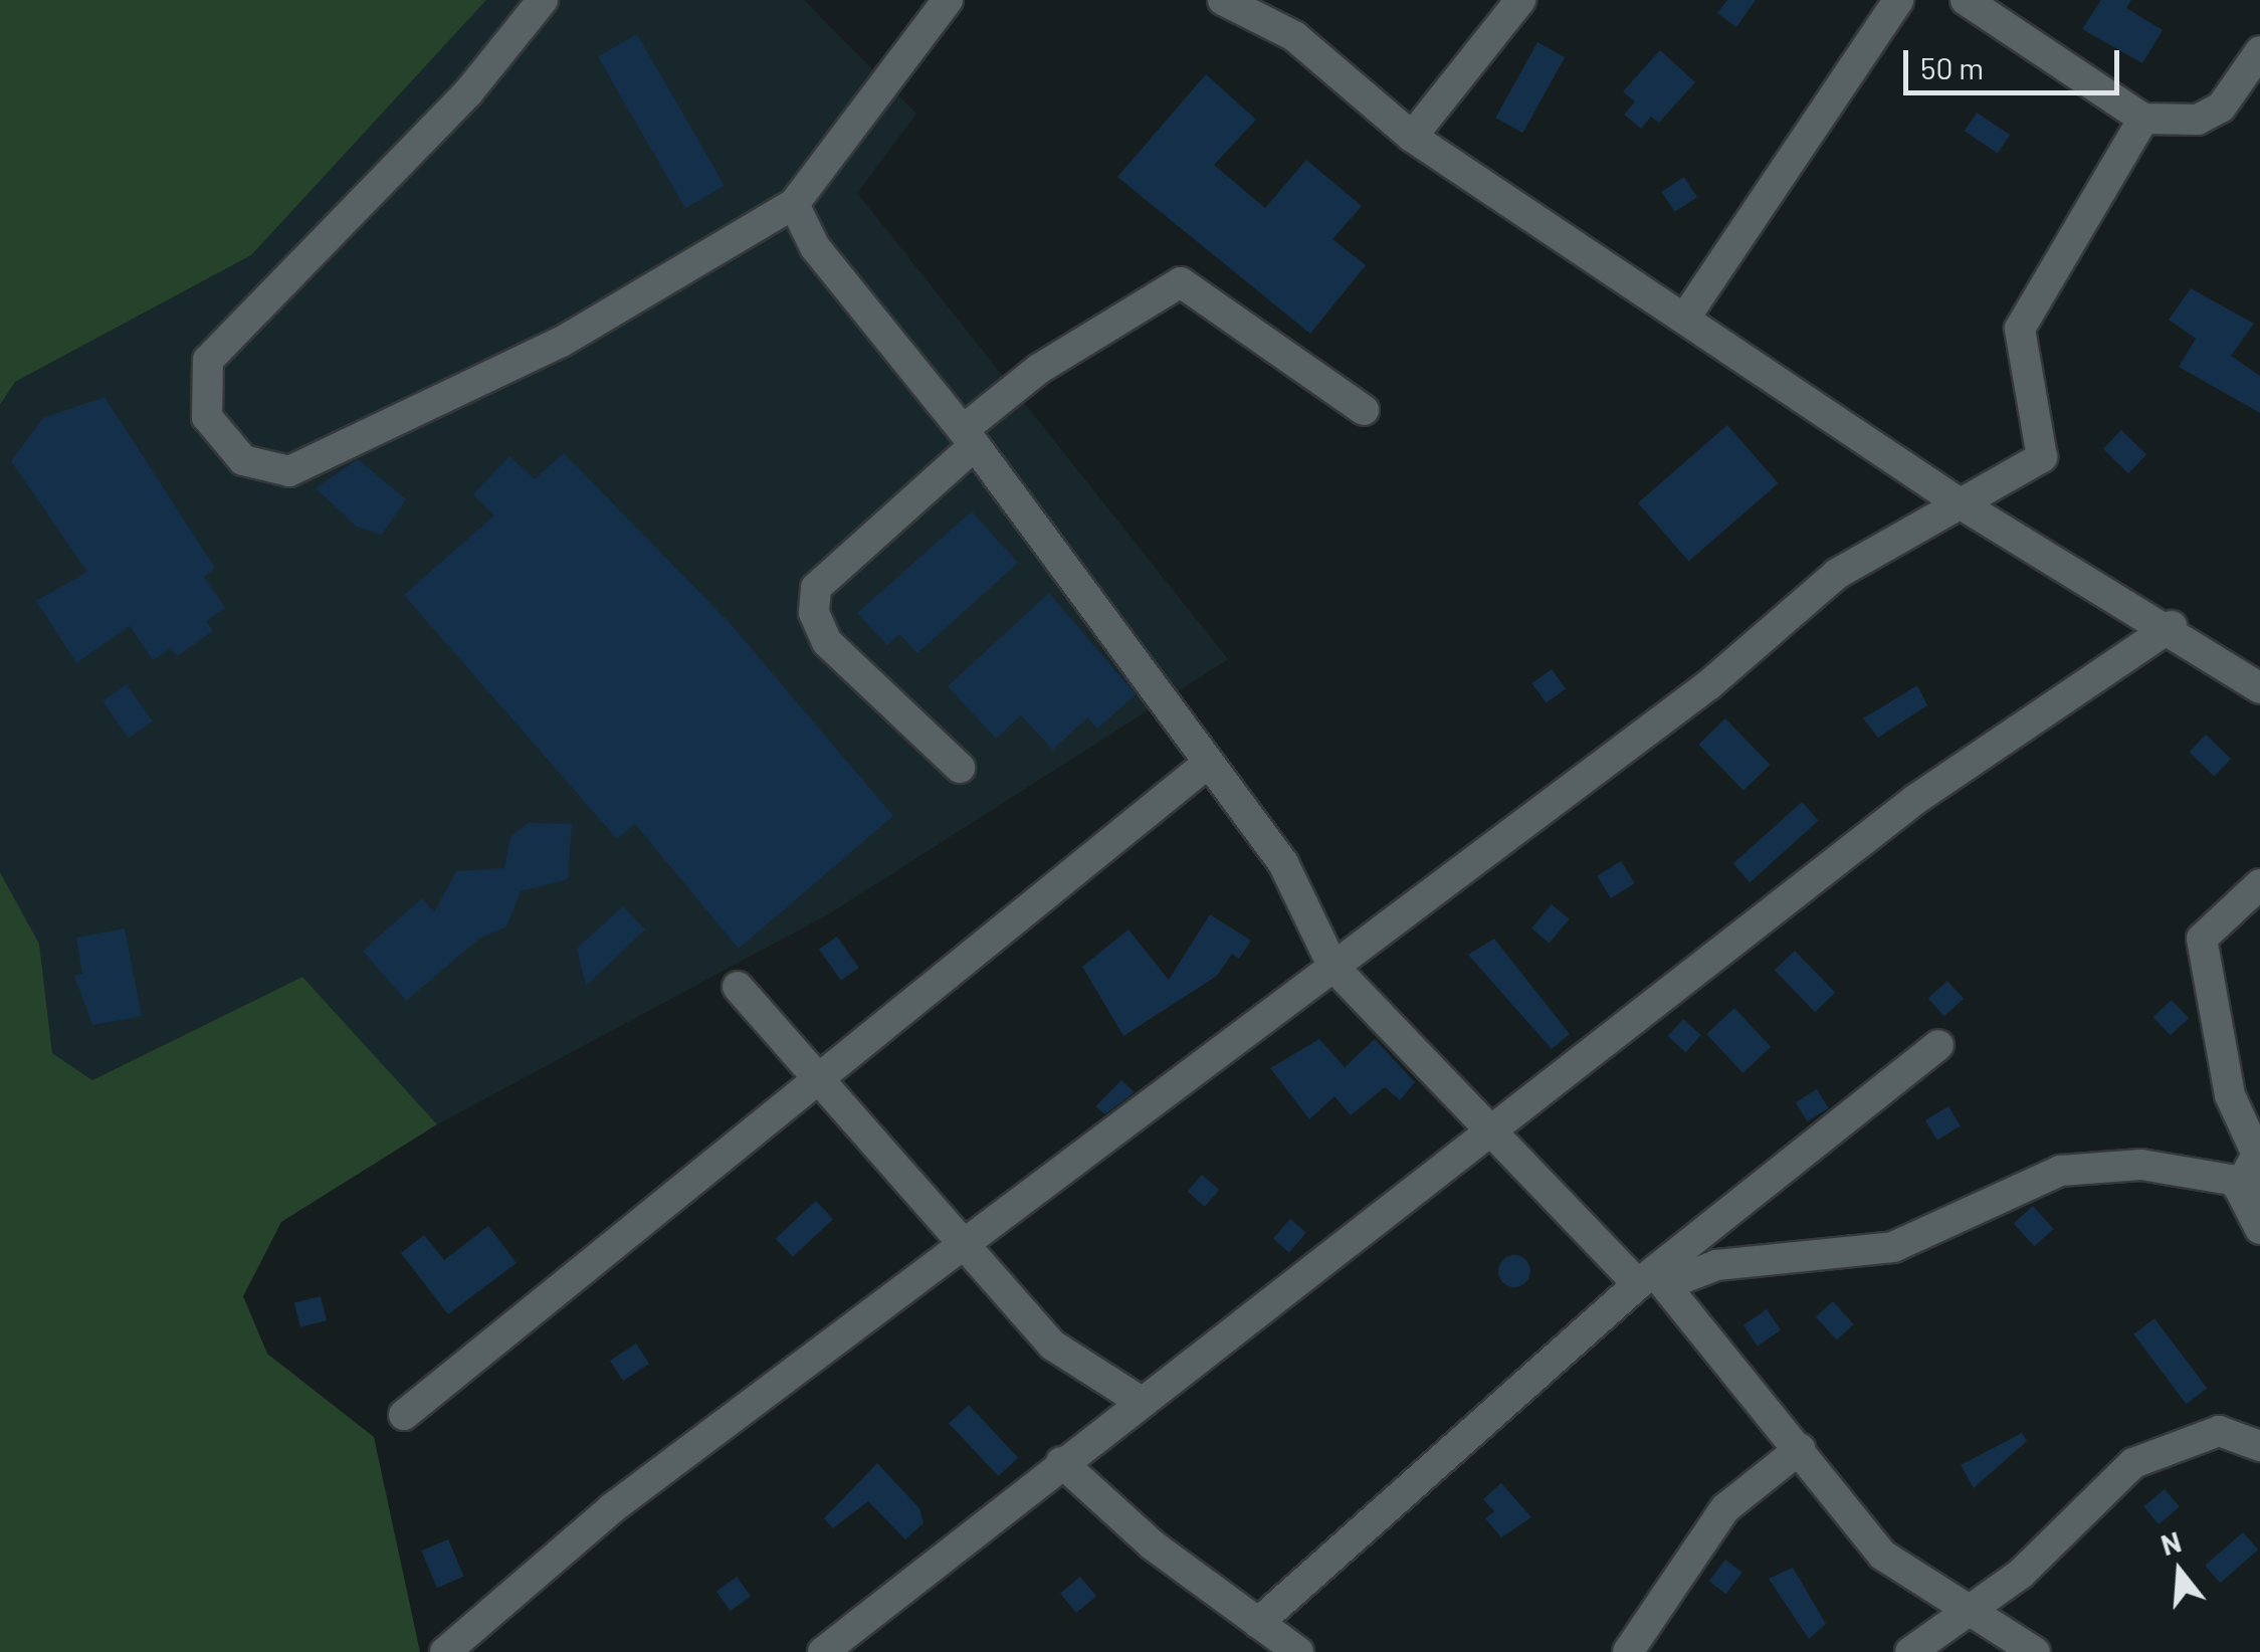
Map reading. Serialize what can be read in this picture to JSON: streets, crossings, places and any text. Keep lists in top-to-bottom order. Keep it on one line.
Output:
{"scale_bar":"50 m","north":"top"}
